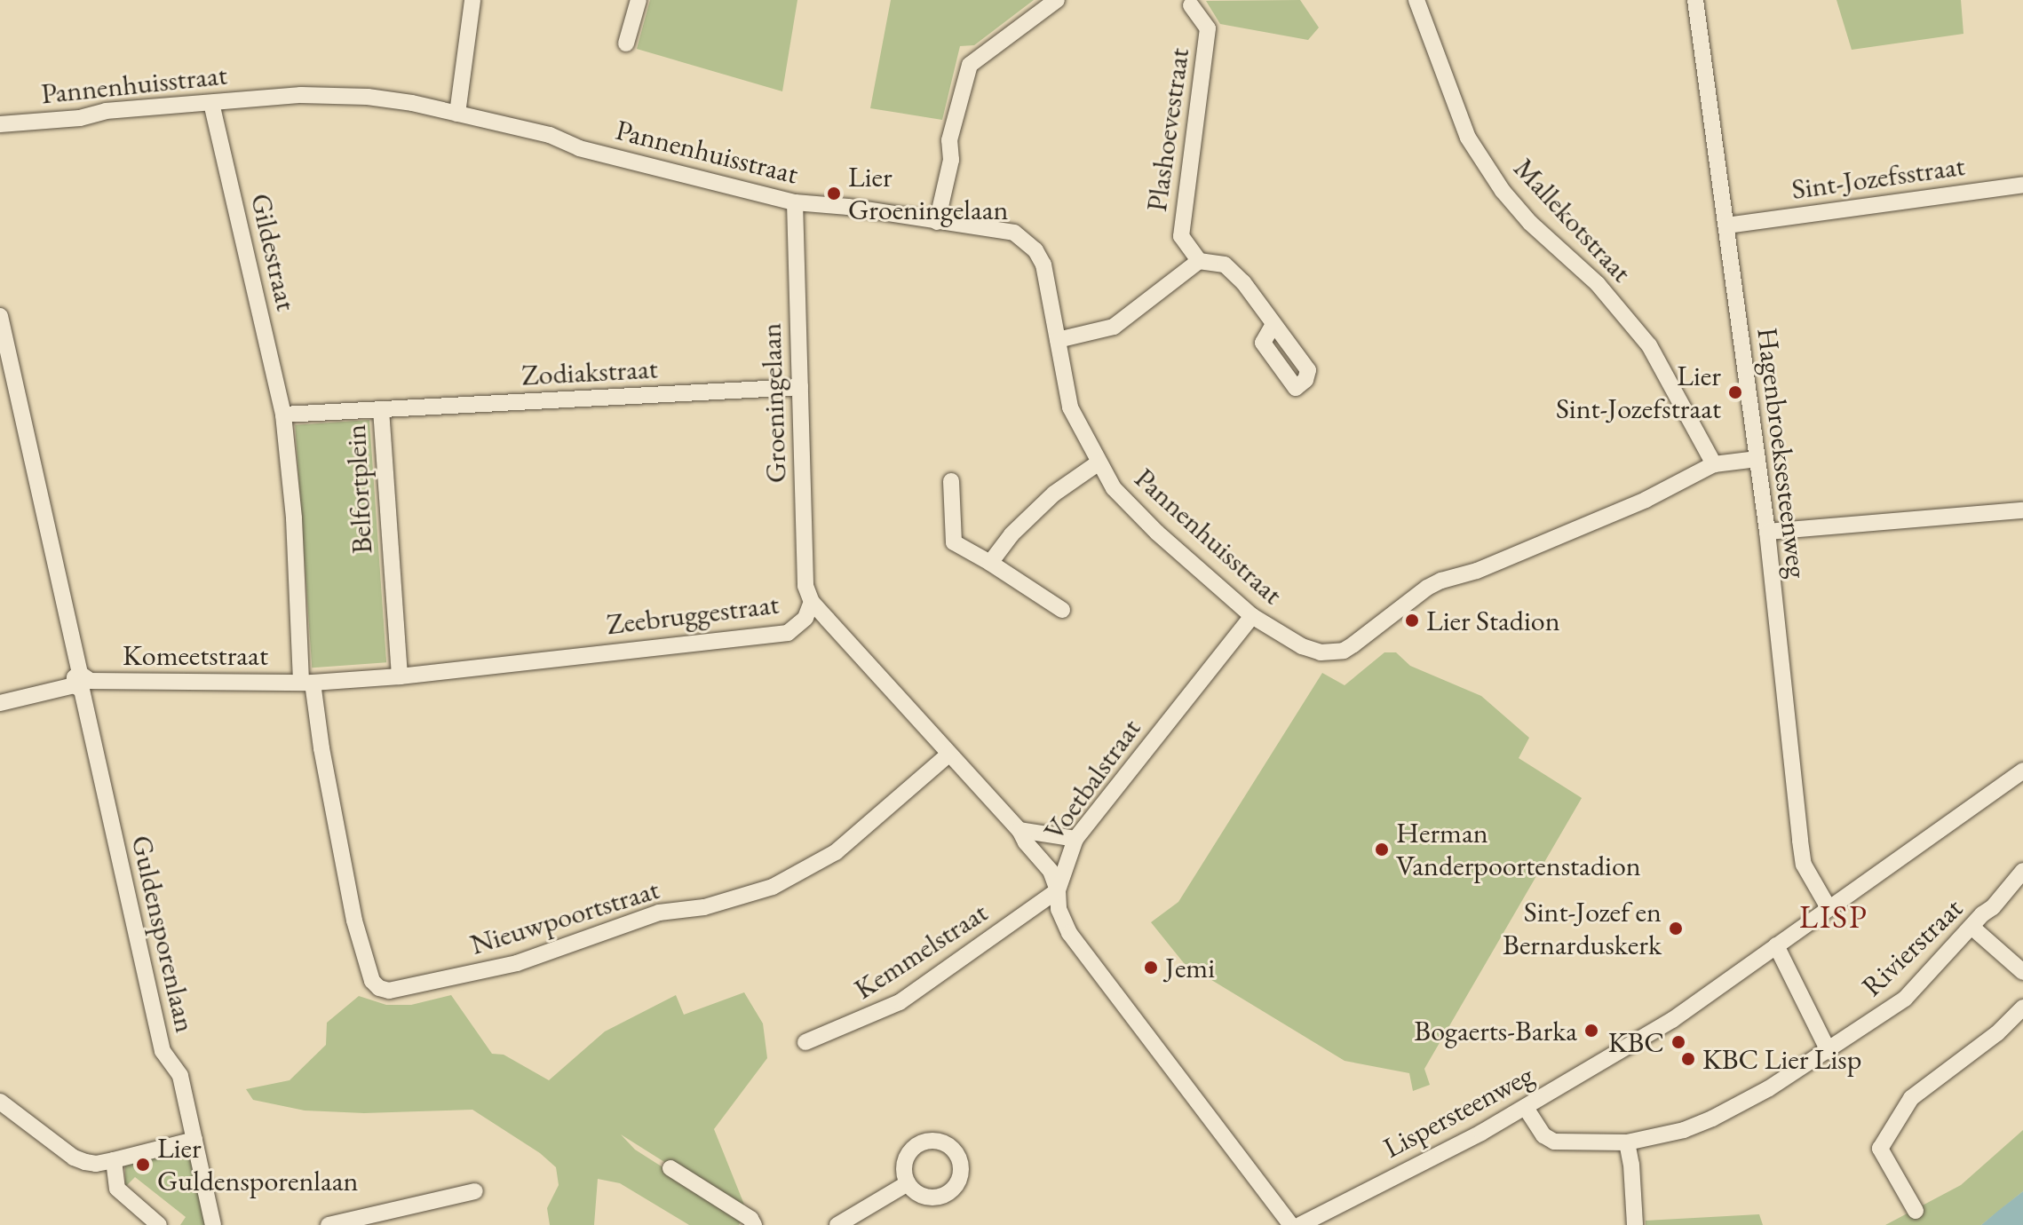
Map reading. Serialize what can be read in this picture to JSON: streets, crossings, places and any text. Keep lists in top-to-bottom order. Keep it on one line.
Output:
{"streets":{"street":["Pannenhuisstraat","Plashoevestraat","Sint-Jozefsstraat","Mallekotstraat","Gildestraat","Zodiakstraat","Groeningelaan","Hagenbroeksesteenweg","Belfortplein","Zeebruggestraat","Komeetstraat","Voetbalstraat","Nieuwpoortstraat","Guldensporenlaan","Rivierstraat","Kemmelstraat","Lispersteenweg"]},"crossings":[["Pannenhuisstraat","Mallekotstraat"],["Pannenhuisstraat","Gildestraat"],["Pannenhuisstraat","Groeningelaan"],["Pannenhuisstraat","Hagenbroeksesteenweg"],["Pannenhuisstraat","Voetbalstraat"],["Sint-Jozefsstraat","Hagenbroeksesteenweg"],["Gildestraat","Belfortplein"],["Zodiakstraat","Groeningelaan"],["Zodiakstraat","Belfortplein"],["Groeningelaan","Zeebruggestraat"],["Hagenbroeksesteenweg","Lispersteenweg"],["Belfortplein","Zeebruggestraat"],["Zeebruggestraat","Komeetstraat"],["Zeebruggestraat","Voetbalstraat"],["Zeebruggestraat","Nieuwpoortstraat"],["Zeebruggestraat","Kemmelstraat"],["Komeetstraat","Nieuwpoortstraat"],["Komeetstraat","Guldensporenlaan"],["Voetbalstraat","Kemmelstraat"],["Rivierstraat","Lispersteenweg"]],"districts":["LISP"],"places":["Lier Groeningelaan","Lier Sint-Jozefstraat","Lier Stadion","Herman Vanderpoortenstadion","Sint-Jozef en Bernarduskerk","Jemi","Bogaerts-Barka","KBC","KBC Lier Lisp","Lier Guldensporenlaan"]}
